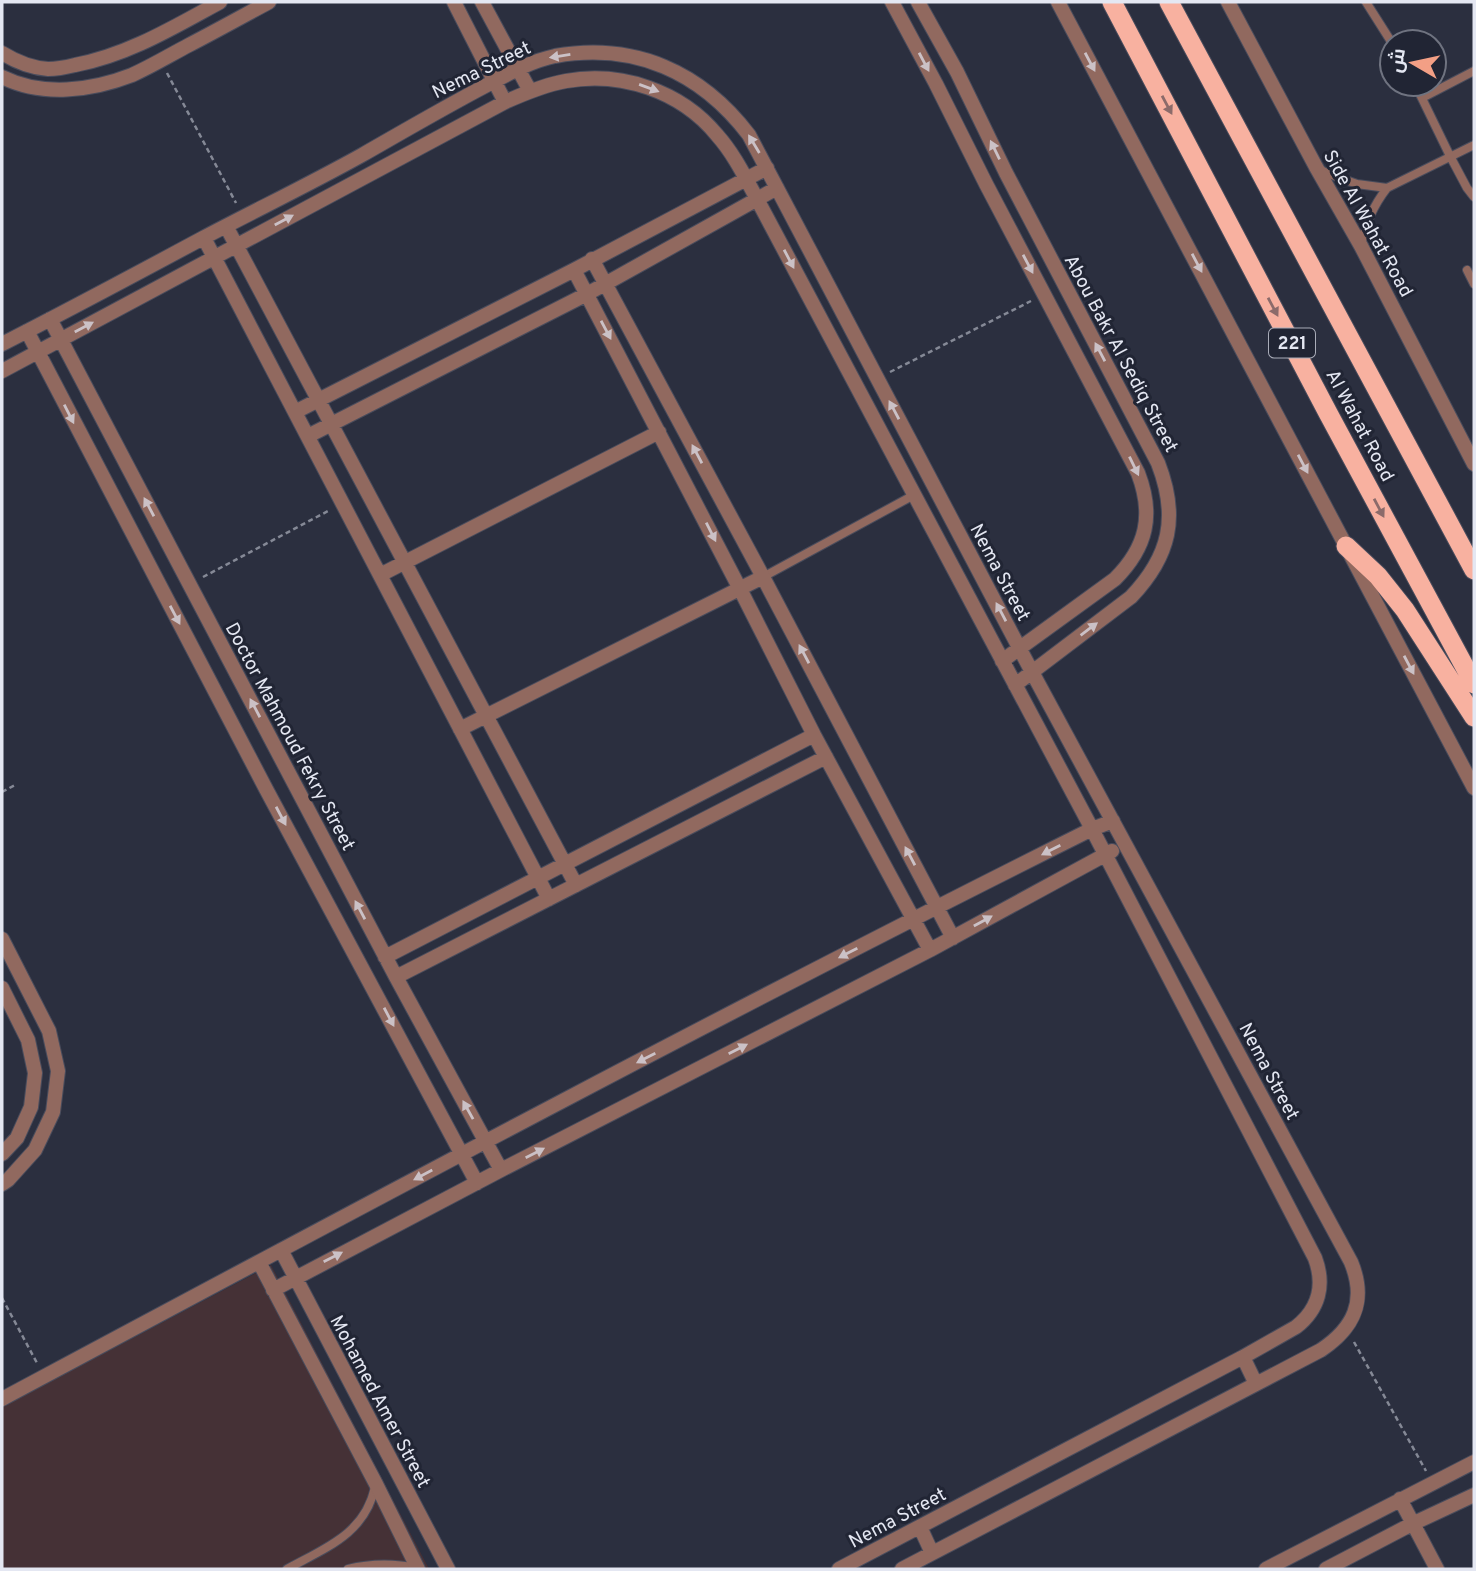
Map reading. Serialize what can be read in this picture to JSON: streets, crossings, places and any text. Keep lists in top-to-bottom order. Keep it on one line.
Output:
{"streets":{"highway":["221","Al Wahat Road"],"street":["Nema Street","Side Al Wahat Road","Abou Bakr Al Sediq Street","Doctor Mahmoud Fekry Street","Mohamed Amer Street"]},"crossings":[["Nema Street","Abou Bakr Al Sediq Street"],["Nema Street","Doctor Mahmoud Fekry Street"]],"north":"left"}
